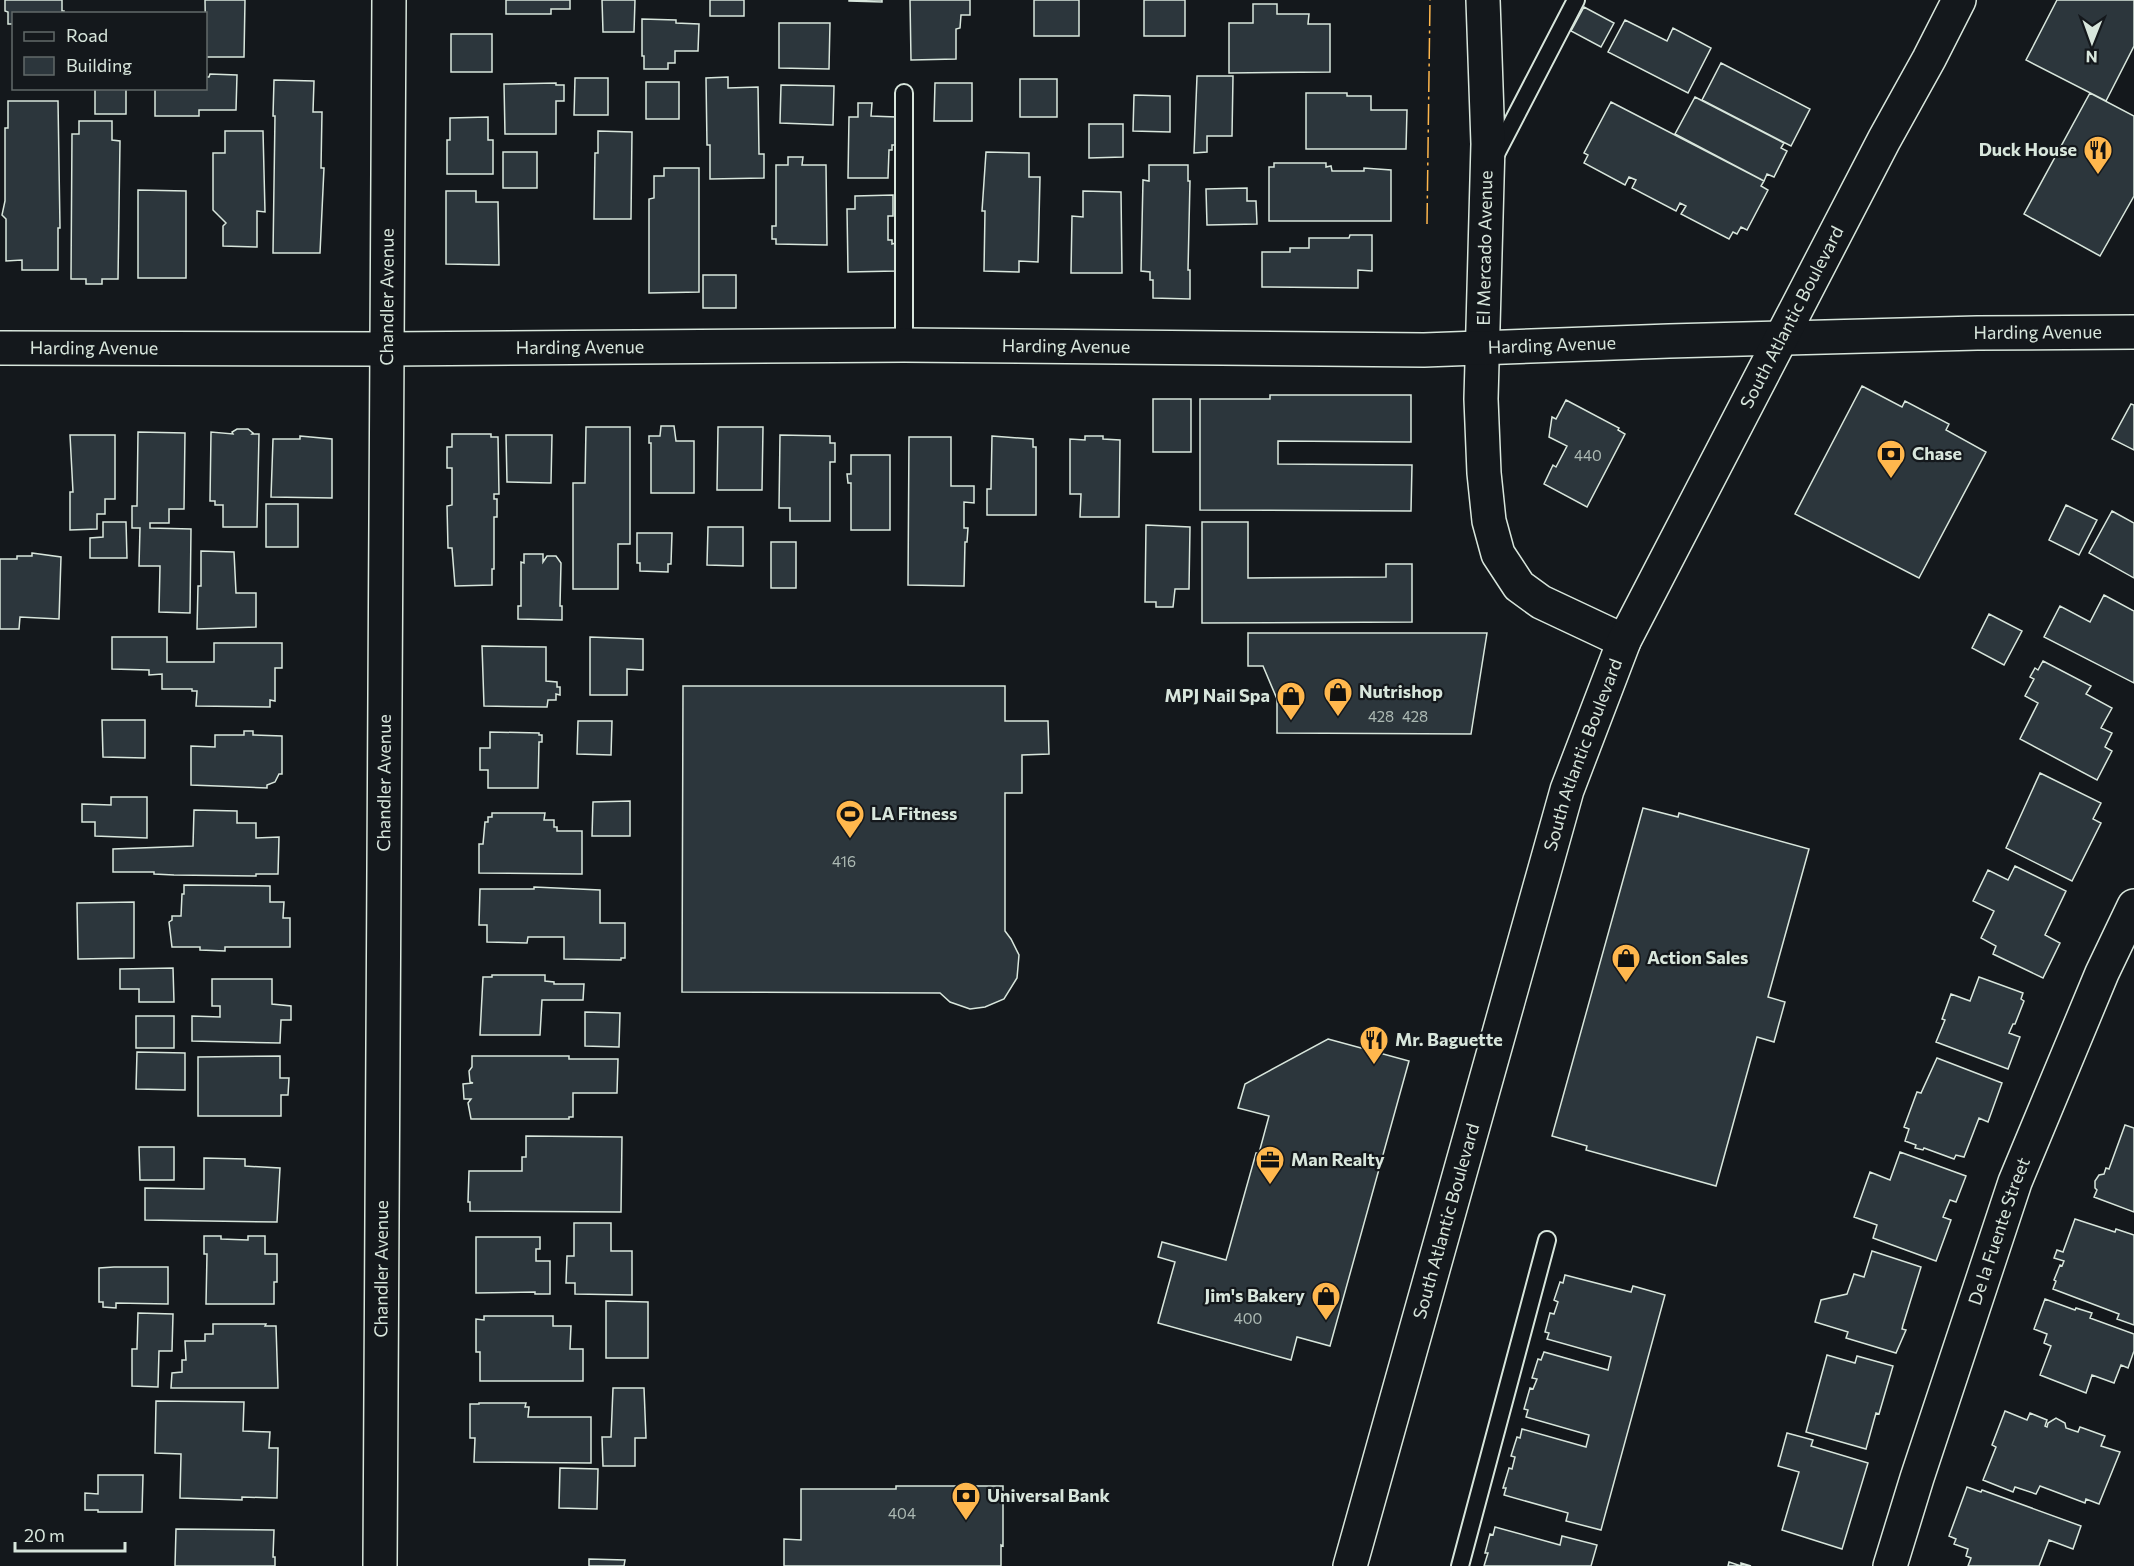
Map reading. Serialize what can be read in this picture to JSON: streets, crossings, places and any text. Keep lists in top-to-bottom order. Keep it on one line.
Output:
{"streets":{"street":["El Mercado Avenue","Chandler Avenue","South Atlantic Boulevard","Harding Avenue","De la Fuente Street"]},"crossings":[["El Mercado Avenue","South Atlantic Boulevard"],["El Mercado Avenue","Harding Avenue"],["Chandler Avenue","Harding Avenue"],["South Atlantic Boulevard","Harding Avenue"]],"places":{"restaurant":["Duck House","Mr. Baguette"],"bank":["Chase","Universal Bank"],"shop":["Nutrishop","MPJ Nail Spa","Action Sales","Jim's Bakery"],"sports":["LA Fitness"],"office":["Man Realty"]},"house_numbers":["440","428","428","416","400","404"],"legend":["Road","Building"],"scale_bar":"20 m","north":"bottom"}
